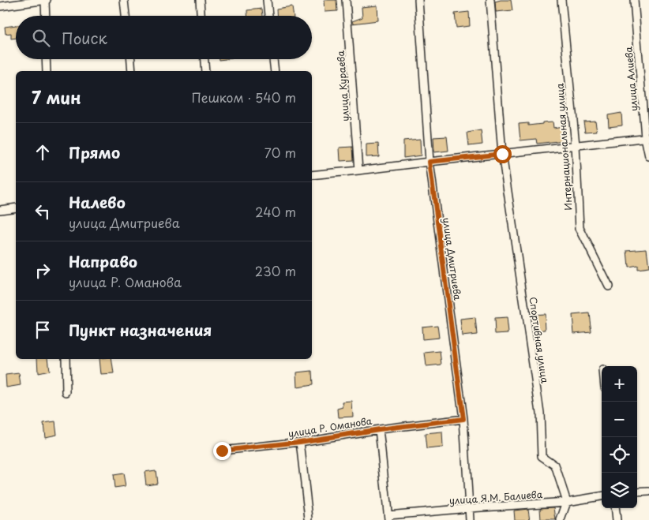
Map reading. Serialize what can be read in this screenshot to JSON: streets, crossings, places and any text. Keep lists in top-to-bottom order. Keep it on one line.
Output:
{"streets":{"street":["улица Алиева","улица Кураева","Интернациональная улица","улица Дмитриева","Спортивная улица","улица Р. Оманова","улица Я.М. Балиева"]},"crossings":[["улица Дмитриева","улица Р. Оманова"],["улица Дмитриева","улица Я.М. Балиева"],["Спортивная улица","улица Я.М. Балиева"]],"page":{"search":"Поиск","heading":["7 мин","Пешком · 540 m"],"list":[["Прямо","70 m"],["Налево","улица Дмитриева","240 m"],["Направо","улица Р. Оманова","230 m"],"Пункт назначения"],"map_buttons":["+","−"]}}
